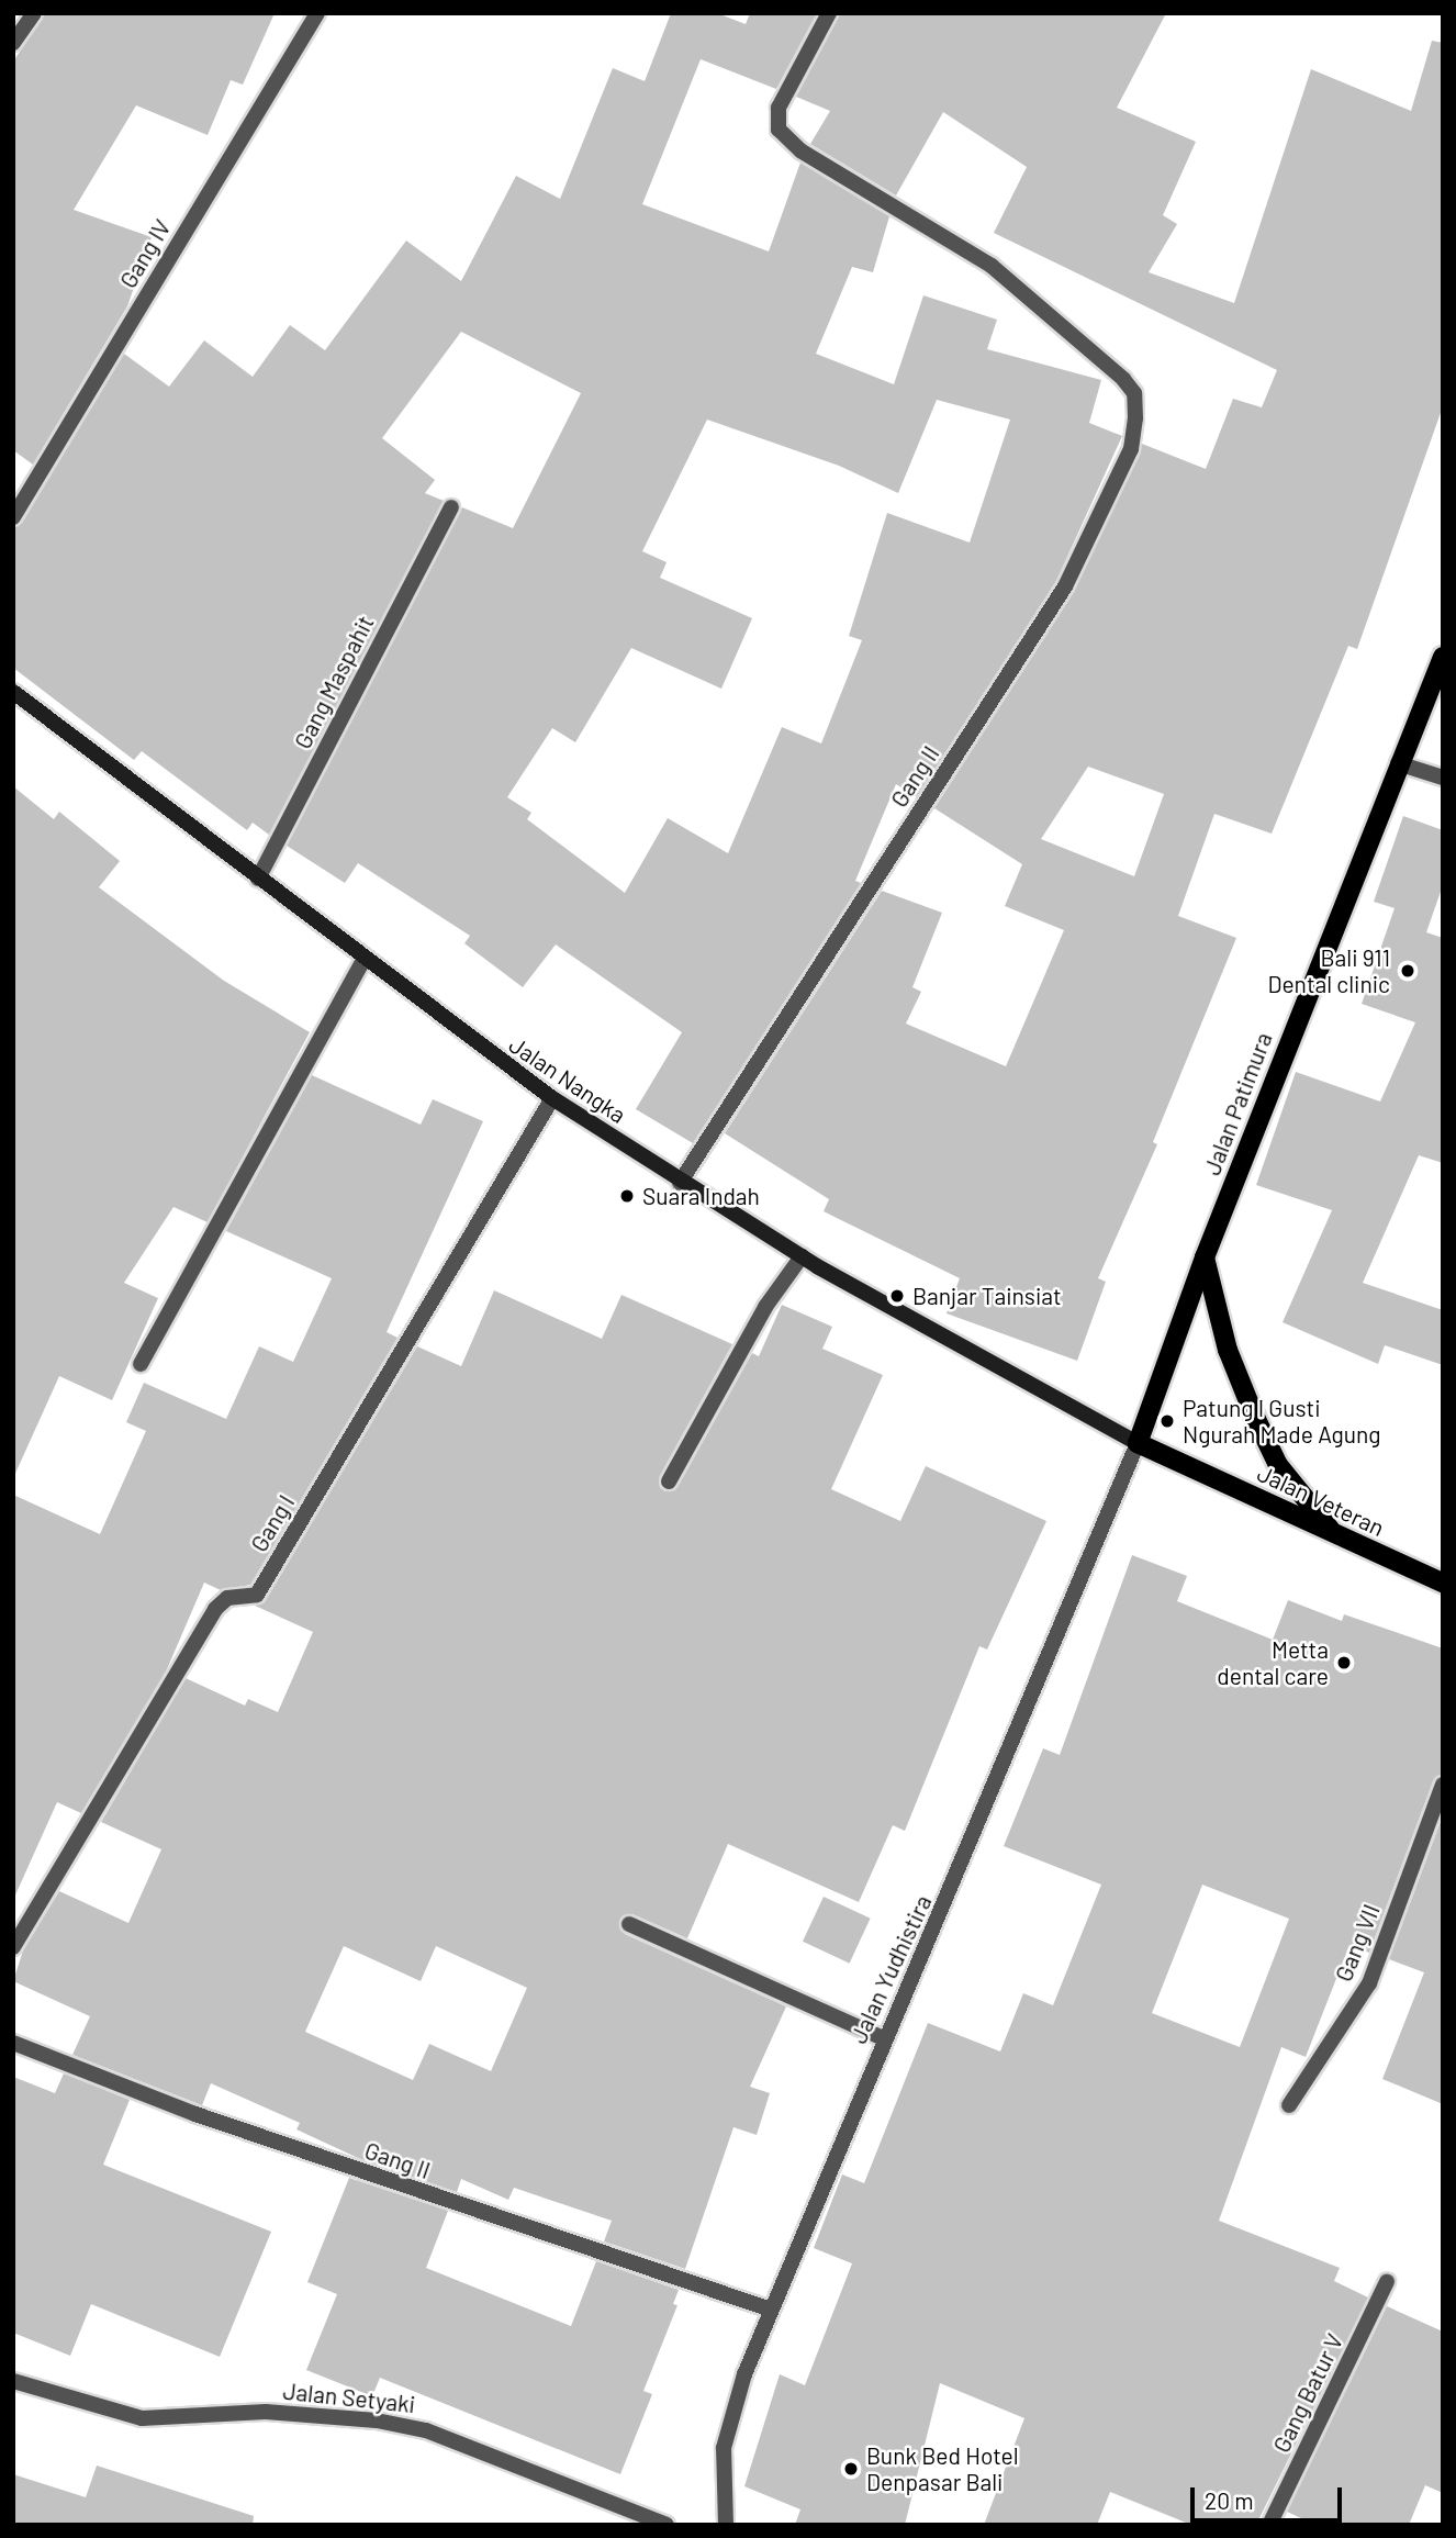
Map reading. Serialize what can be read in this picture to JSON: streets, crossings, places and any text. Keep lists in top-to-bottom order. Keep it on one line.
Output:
{"streets":{"main road":["Jalan Nangka","Jalan Patimura","Jalan Veteran"],"street":["Gang IV","Gang Maspahit","Gang II","Gang I","Gang VII","Jalan Yudhistira","Gang Batur V","Jalan Setyaki"]},"crossings":[["Gang Maspahit","Jalan Nangka"],["Gang II","Jalan Nangka"],["Gang II","Jalan Yudhistira"],["Jalan Nangka","Jalan Patimura"],["Jalan Nangka","Jalan Veteran"],["Jalan Nangka","Gang I"],["Jalan Nangka","Jalan Yudhistira"],["Jalan Patimura","Jalan Veteran"],["Jalan Patimura","Jalan Yudhistira"],["Jalan Veteran","Jalan Yudhistira"]],"places":["Bali 911 Dental clinic","Suara Indah","Banjar Tainsiat","Patung I Gusti Ngurah Made Agung","Metta dental care","Bunk Bed Hotel Denpasar Bali"],"scale_bar":"20 m"}
